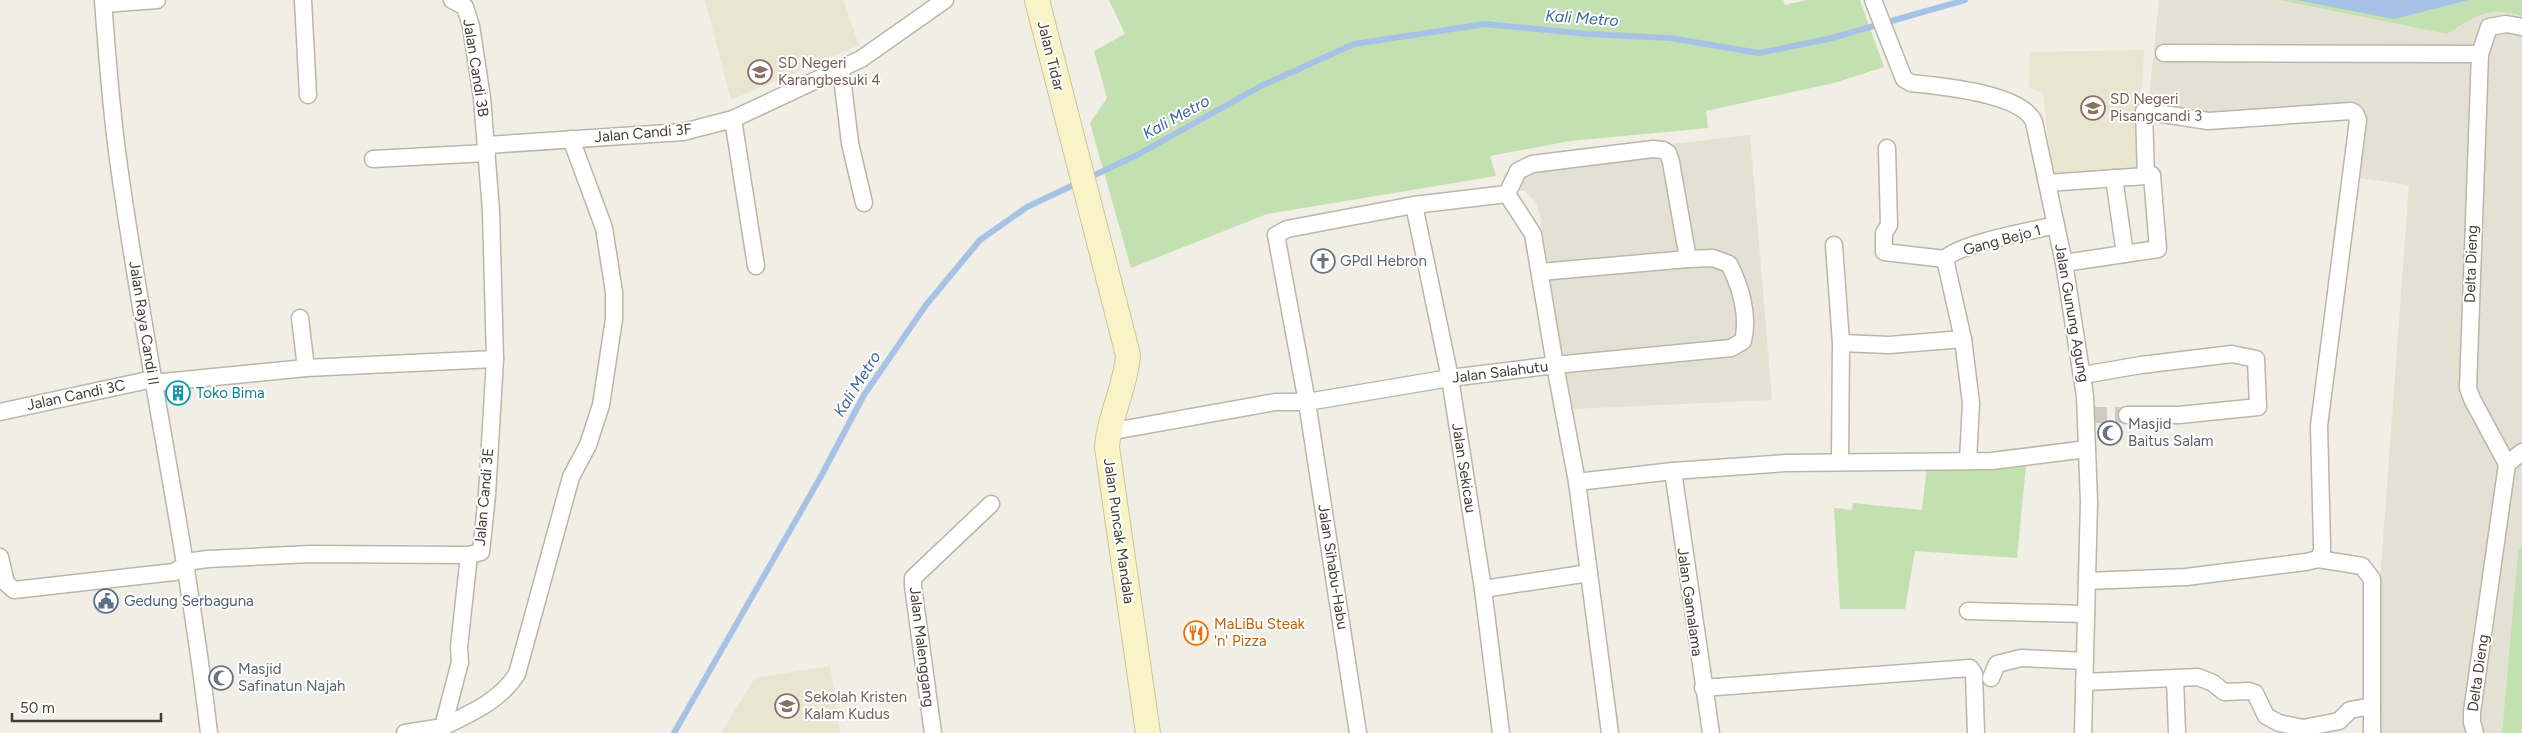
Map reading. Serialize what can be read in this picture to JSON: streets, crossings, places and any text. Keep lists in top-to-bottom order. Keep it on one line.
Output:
{"streets":{"main road":["Jalan Tidar","Jalan Puncak Mandala"],"street":["Jalan Candi 3B","Jalan Candi 3F","Gang Bejo 1","Delta Dieng","Jalan Gunung Agung","Jalan Raya Candi II","Jalan Salahutu","Jalan Candi 3C","Jalan Sekicau","Jalan Candi 3E","Jalan Sihabu-Habu","Jalan Gamalama","Jalan Malenggang"]},"crossings":[["Jalan Tidar","Jalan Puncak Mandala"],["Jalan Candi 3B","Jalan Candi 3F"],["Jalan Candi 3B","Jalan Candi 3E"],["Jalan Candi 3F","Jalan Candi 3E"],["Gang Bejo 1","Jalan Gunung Agung"],["Jalan Raya Candi II","Jalan Candi 3C"],["Jalan Raya Candi II","Jalan Candi 3E"],["Jalan Salahutu","Jalan Sekicau"],["Jalan Salahutu","Jalan Puncak Mandala"],["Jalan Salahutu","Jalan Sihabu-Habu"],["Jalan Candi 3C","Jalan Candi 3E"],["Jalan Sekicau","Jalan Sihabu-Habu"]],"water":["Kali Metro"],"places":{"school or university":["SD Negeri Karangbesuki 4","SD Negeri Pisangcandi 3","Sekolah Kristen Kalam Kudus"],"church":["GPdI Hebron"],"building":["Toko Bima"],"mosque":["Masjid Baitus Salam","Masjid Safinatun Najah"],"public building":["Gedung Serbaguna"],"restaurant":["MaLiBu Steak 'n' Pizza"]},"scale_bar":"50 m"}
